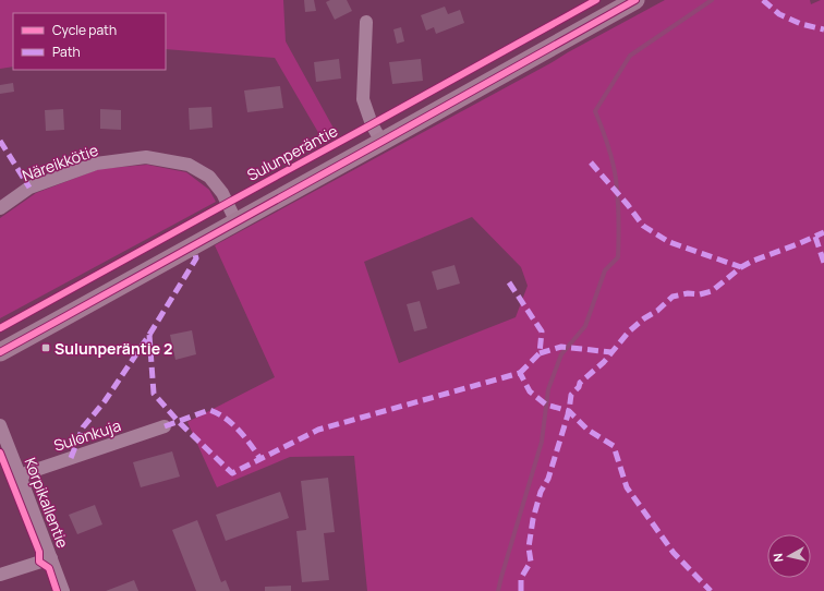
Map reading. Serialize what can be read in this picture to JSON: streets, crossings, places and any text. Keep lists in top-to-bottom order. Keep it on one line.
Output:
{"streets":{"street":["Näreikkötie","Sulonkuja","Korpikallentie"],"cycle path":["Sulunperäntie"]},"crossings":[["Sulonkuja","Korpikallentie"]],"places":{"transit":["Sulunperäntie 2"]},"legend":["Cycle path","Path"],"north":"left"}
